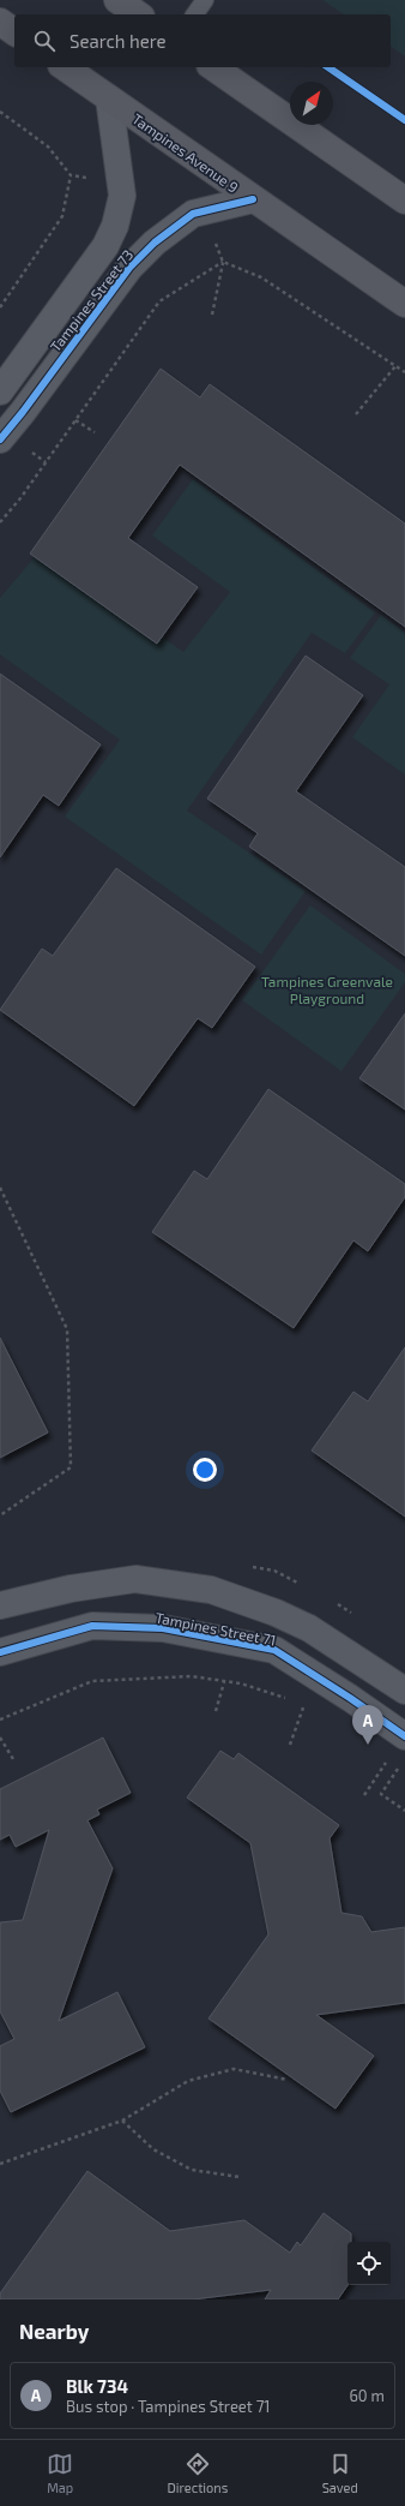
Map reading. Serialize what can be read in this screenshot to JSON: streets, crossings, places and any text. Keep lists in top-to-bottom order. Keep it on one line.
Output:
{"streets":{"main road":["Tampines Avenue 9"],"street":["Tampines Street 73","Tampines Street 71"]},"crossings":[["Tampines Avenue 9","Tampines Street 73"]],"parks":["Tampines Greenvale Playground"],"north":"top right","page":{"search":"Search here","pins":"A","heading":"Nearby","list":[{"mark":"A","name":"Blk 734","note":"Bus stop · Tampines Street 71","value":"60 m"}],"nav":["Map","Directions","Saved"]}}
